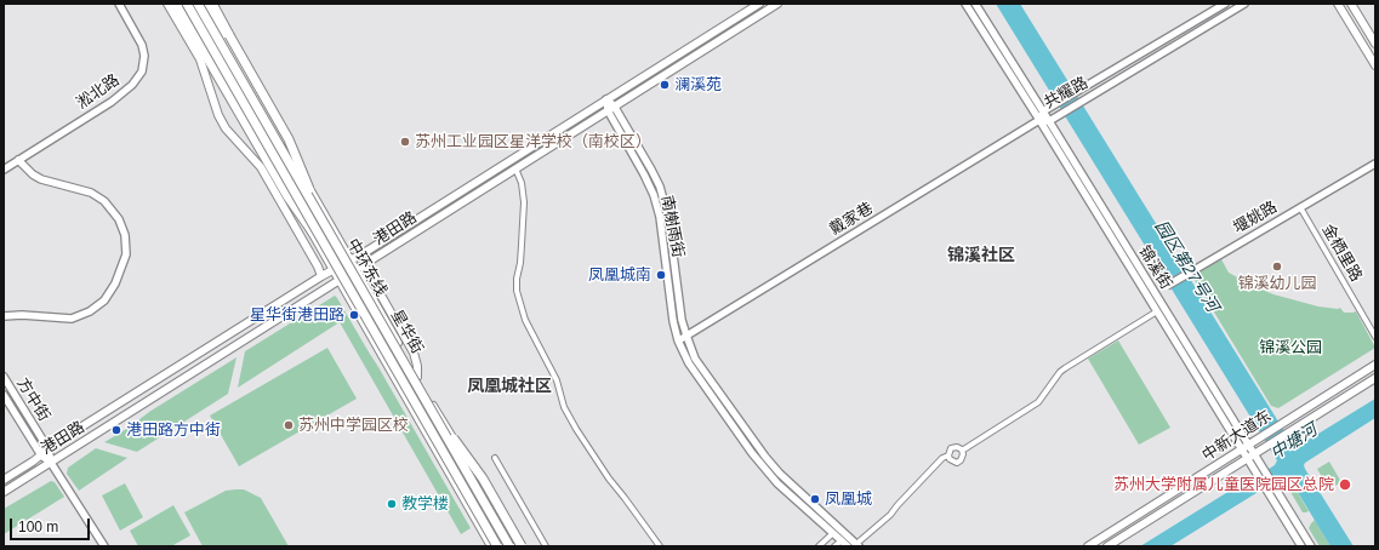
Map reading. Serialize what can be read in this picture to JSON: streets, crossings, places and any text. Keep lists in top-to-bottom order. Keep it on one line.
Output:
{"streets":{"highway":["中环东线"],"main road":["淞北路","共耀路","堰姚路","戴家巷","南榭雨街","港田路","锦溪街","星华街","方中街","中新大道东"],"street":["金栖里路"]},"crossings":[["共耀路","戴家巷"],["共耀路","锦溪街"],["堰姚路","金栖里路"],["堰姚路","锦溪街"],["戴家巷","南榭雨街"],["戴家巷","锦溪街"],["南榭雨街","港田路"],["港田路","星华街"],["港田路","方中街"],["锦溪街","中新大道东"]],"districts":["锦溪社区","凤凰城社区"],"water":["园区第27号河","中塘河"],"parks":["锦溪公园"],"places":["澜溪苑","苏州工业园区星洋学校（南校区）","锦溪幼儿园","凤凰城南","星华街港田路","苏州中学园区校","港田路方中街","苏州大学附属儿童医院园区总院","凤凰城","教学楼"],"scale_bar":"100 m"}
